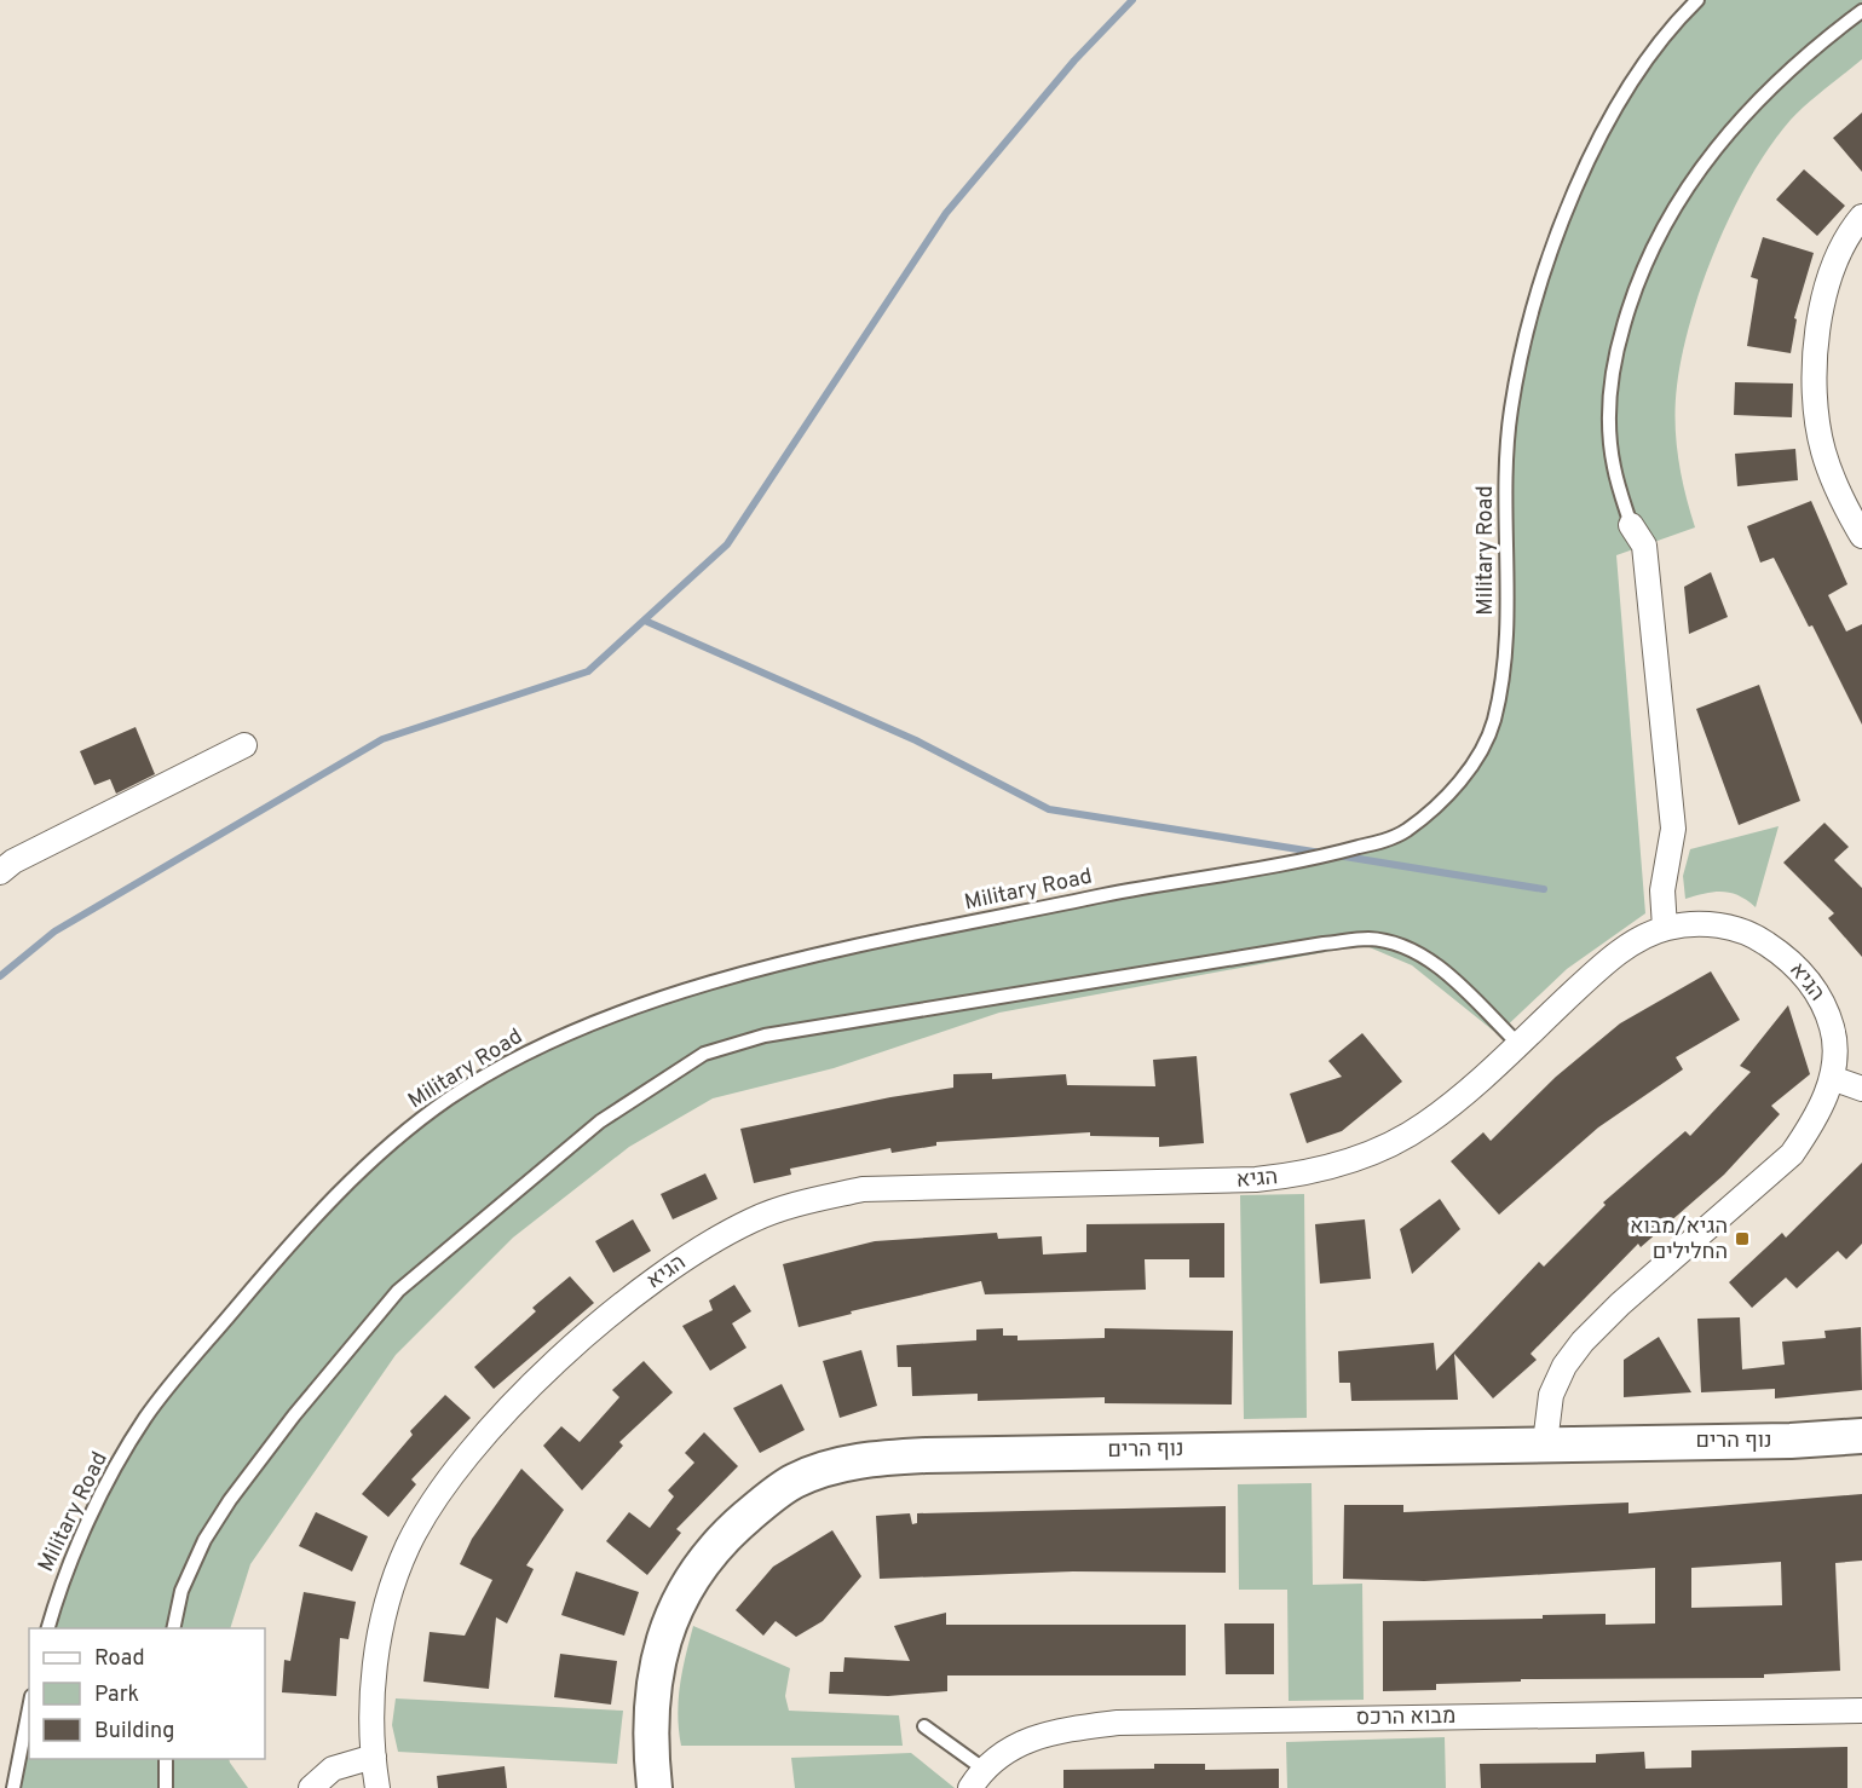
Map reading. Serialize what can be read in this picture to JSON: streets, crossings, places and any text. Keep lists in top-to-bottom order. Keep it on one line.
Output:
{"streets":{"street":["הגיא","נוף הרים","מבוא הרכס"],"lane":["Military Road"]},"crossings":[["הגיא","נוף הרים"]],"places":{"transit":["הגיא/מבוא החלילים"]},"legend":["Road","Park","Building"]}
